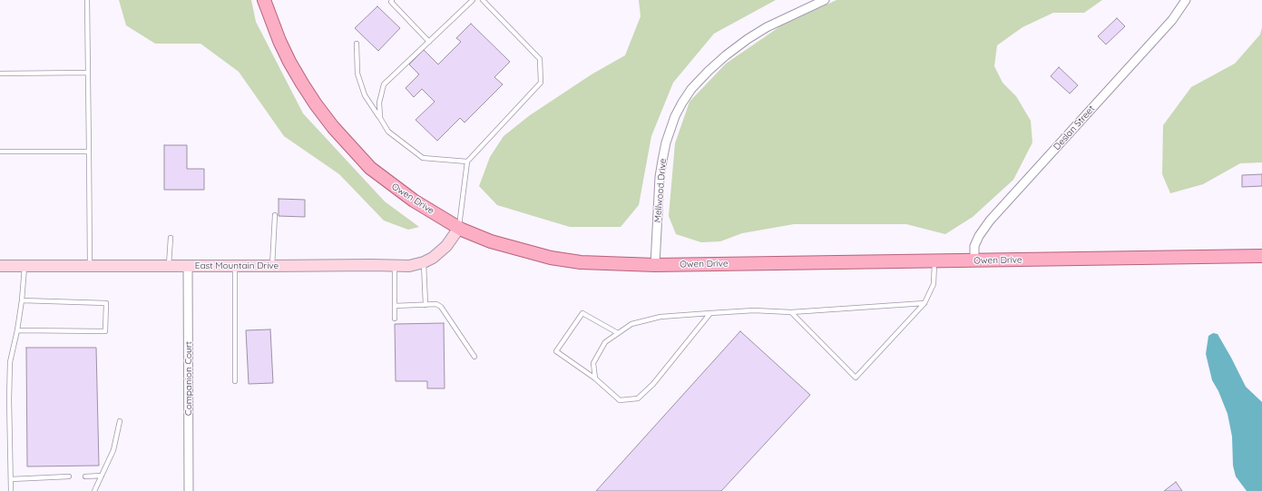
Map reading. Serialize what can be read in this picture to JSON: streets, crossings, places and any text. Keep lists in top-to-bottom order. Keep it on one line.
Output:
{"streets":{"main road":["Owen Drive"],"street":["Deslan Street","Mellwood Drive","East Mountain Drive","Companion Court"]},"crossings":[["Deslan Street","Owen Drive"],["Mellwood Drive","Owen Drive"],["Owen Drive","East Mountain Drive"],["East Mountain Drive","Companion Court"]]}
